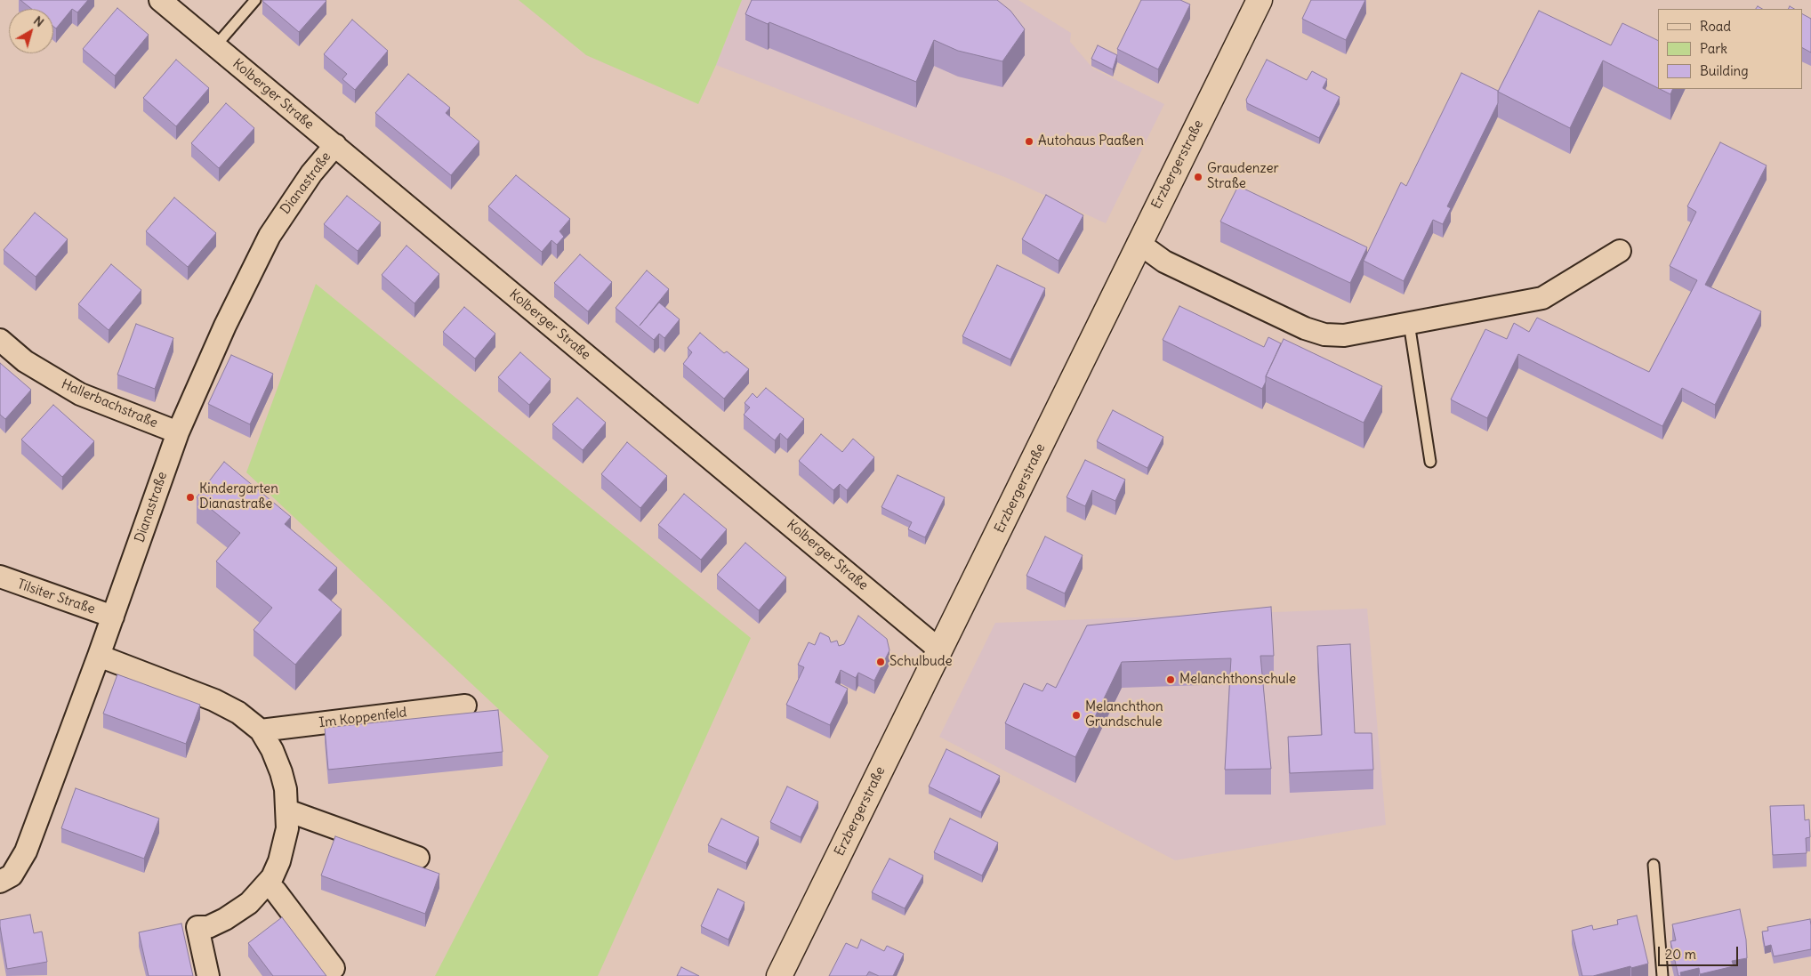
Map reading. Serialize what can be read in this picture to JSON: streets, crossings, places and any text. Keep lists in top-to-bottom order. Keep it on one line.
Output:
{"streets":{"street":["Kolberger Straße","Erzbergerstraße","Dianastraße","Hallerbachstraße","Tilsiter Straße","Im Koppenfeld"]},"crossings":[["Kolberger Straße","Erzbergerstraße"],["Kolberger Straße","Dianastraße"],["Dianastraße","Hallerbachstraße"],["Dianastraße","Tilsiter Straße"]],"places":["Autohaus Paaßen","Graudenzer Straße","Kindergarten Dianastraße","Schulbude","Melanchthonschule","Melanchthon Grundschule"],"legend":["Road","Park","Building"],"scale_bar":"20 m","north":"top right"}
